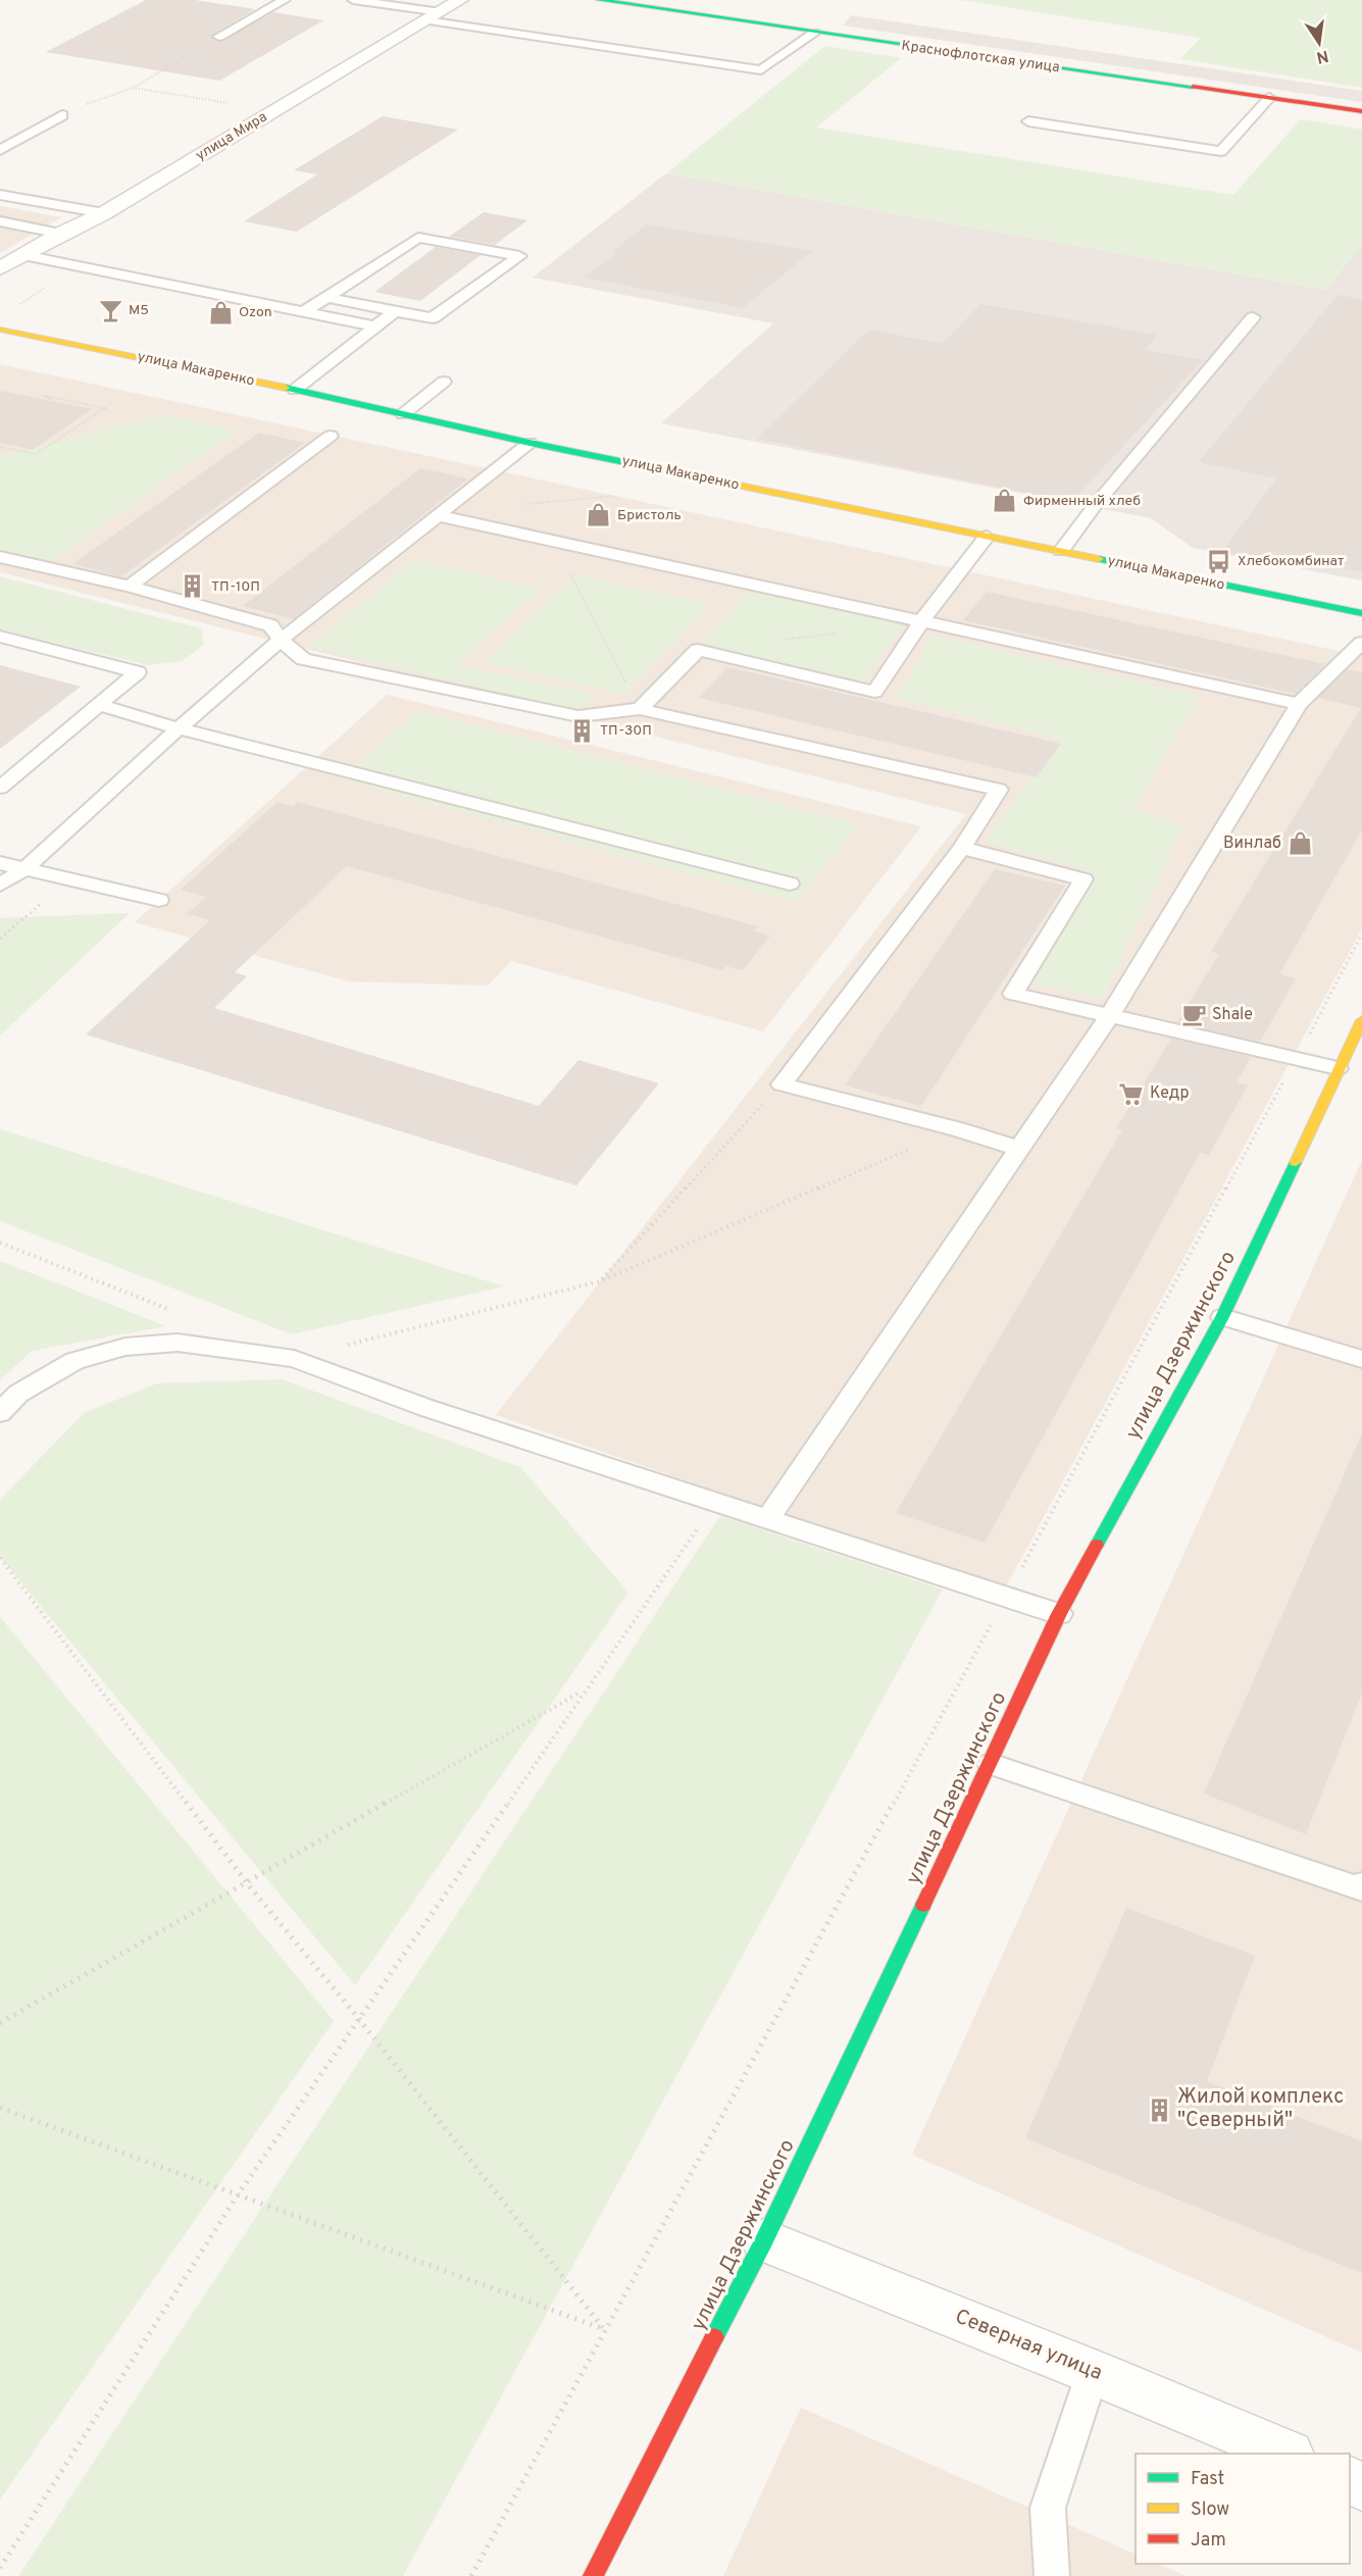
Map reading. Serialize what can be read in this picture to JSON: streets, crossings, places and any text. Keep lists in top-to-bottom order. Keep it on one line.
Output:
{"streets":{"street":["Краснофлотская улица","улица Мира","улица Макаренко","улица Дзержинского","Северная улица"]},"crossings":[["улица Дзержинского","Северная улица"]],"places":{"bar":["М5"],"shop":["Ozon","Фирменный хлеб","Бристоль","Винлаб"],"bus stop":["Хлебокомбинат"],"building":["ТП-10П","ТП-30П","Жилой комплекс \"Северный\""],"cafe":["Shale"],"supermarket":["Кедр"]},"legend":["Fast","Slow","Jam"],"north":"bottom"}
